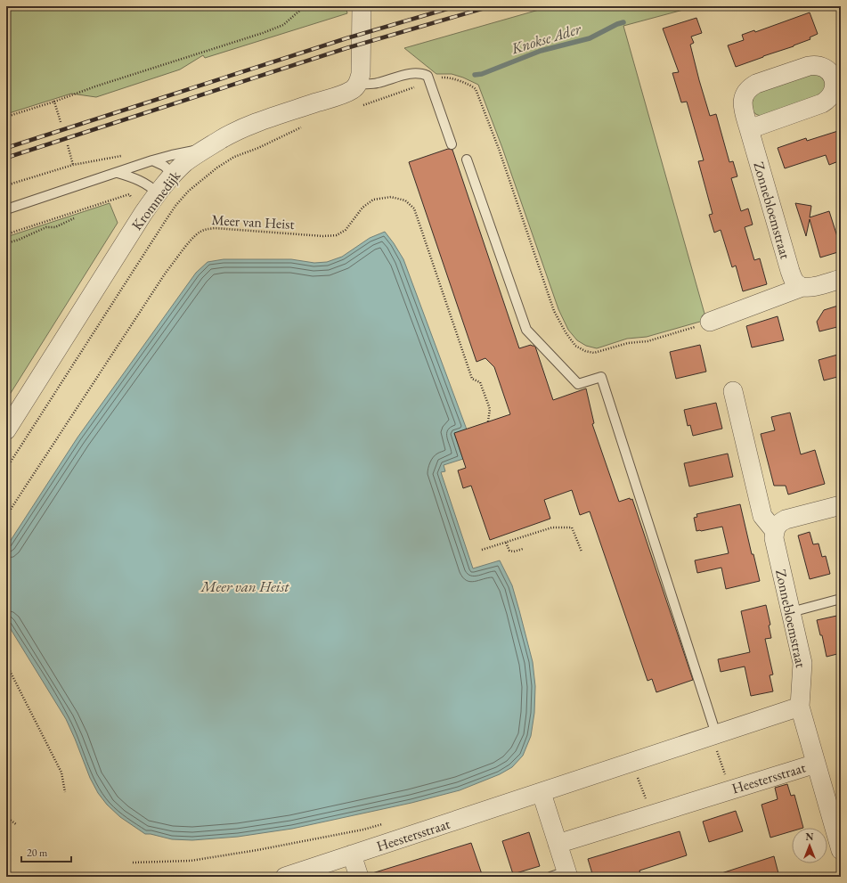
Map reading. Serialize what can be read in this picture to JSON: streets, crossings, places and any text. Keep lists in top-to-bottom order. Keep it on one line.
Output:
{"streets":{"street":["Krommedijk","Zonnebloemstraat","Heestersstraat"],"path":["Meer van Heist"]},"crossings":[["Zonnebloemstraat","Heestersstraat"]],"water":["Knokse Ader","Meer van Heist"],"scale_bar":"20 m","north":"top"}
